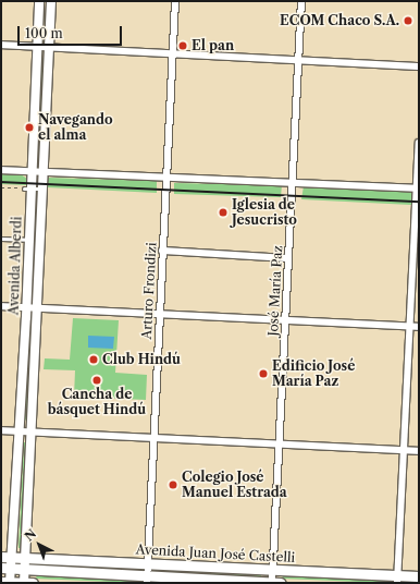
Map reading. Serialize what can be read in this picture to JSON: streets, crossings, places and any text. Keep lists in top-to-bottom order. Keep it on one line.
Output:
{"streets":{"main road":["Avenida Alberdi","Avenida Juan José Castelli"],"street":["Arturo Frondizi","José María Paz"]},"crossings":[["Avenida Alberdi","Avenida Juan José Castelli"],["Arturo Frondizi","Avenida Juan José Castelli"],["José María Paz","Avenida Juan José Castelli"]],"places":["ECOM Chaco S.A.","El pan","Navegando el alma","Iglesia de Jesucristo","Club Hindú","Edificio José María Paz","Cancha de básquet Hindú","Colegio José Manuel Estrada"],"scale_bar":"100 m","north":"top left"}
